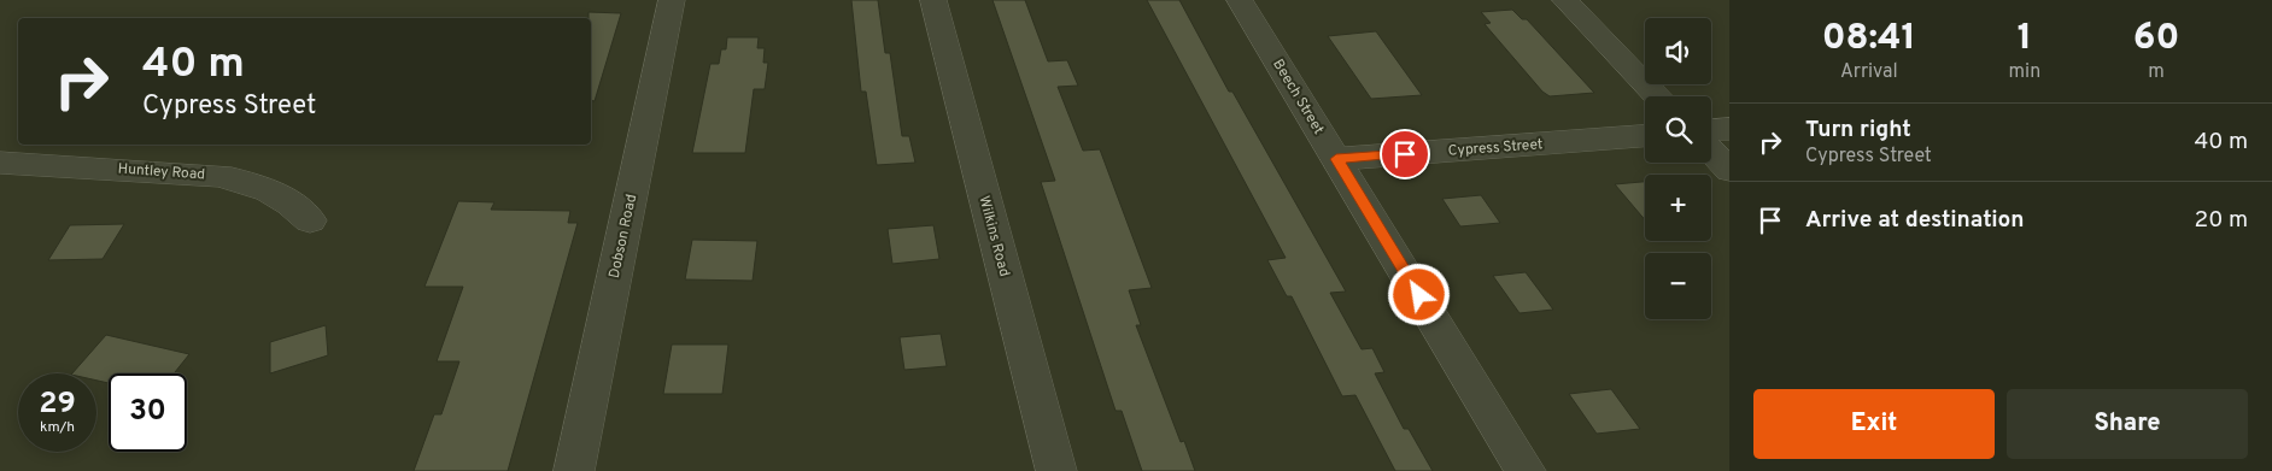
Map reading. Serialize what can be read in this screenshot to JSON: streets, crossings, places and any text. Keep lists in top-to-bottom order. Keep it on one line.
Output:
{"streets":{"street":["Beech Street","Cypress Street","Huntley Road","Dobson Road","Wilkins Road"]},"crossings":[["Beech Street","Cypress Street"]],"page":{"eta":["08:41","Arrival","1","min","60","m"],"map_buttons":["+","−"],"turn":["40 m","Cypress Street"],"list":[{"name":"Turn right","note":"Cypress Street","value":"40 m"},{"name":"Arrive at destination","value":"20 m"}],"speed":"29 km/h","limit":"30","buttons":["Exit","Share"]}}
